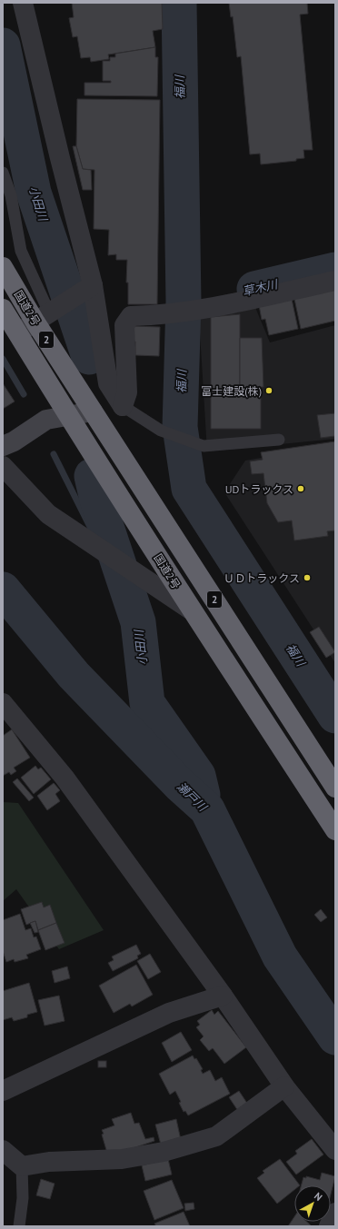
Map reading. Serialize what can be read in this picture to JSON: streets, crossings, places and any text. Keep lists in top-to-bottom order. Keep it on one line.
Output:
{"streets":{"highway":["国道2号","2"]},"water":["福川","小田川","草木川","瀬戸川"],"places":["富士建設(株)","UDトラックス","ＵＤトラックス"],"north":"top right"}
